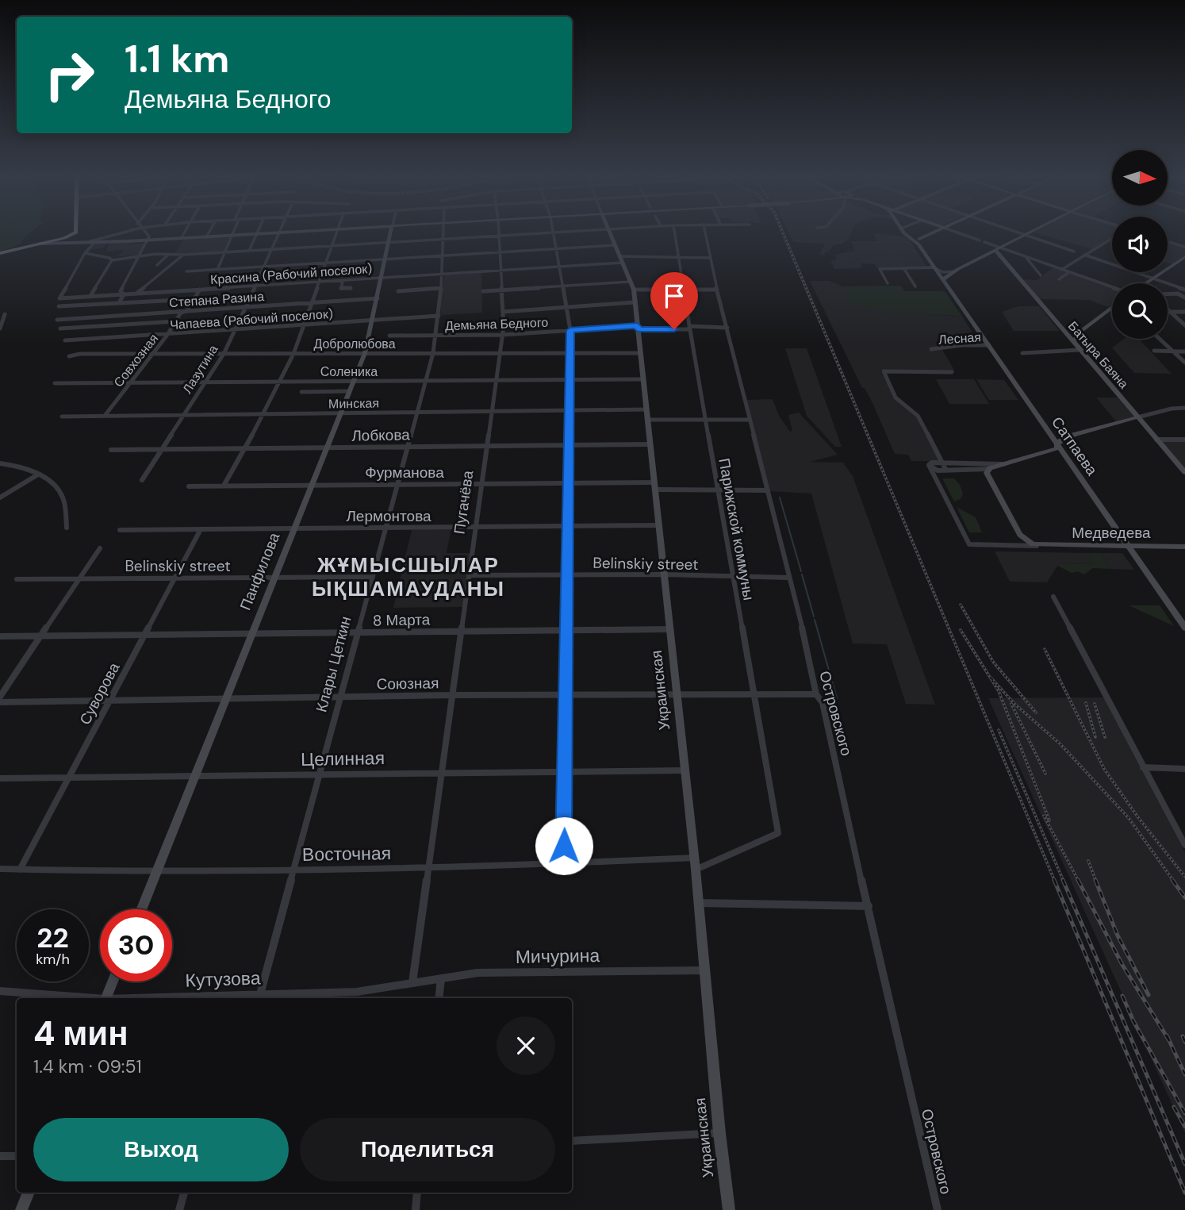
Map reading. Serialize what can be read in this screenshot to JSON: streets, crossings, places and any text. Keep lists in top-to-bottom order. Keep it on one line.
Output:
{"streets":{"street":["Красина (Рабочий поселок)","Степана Разина","Чапаева (Рабочий поселок)","Демьяна Бедного","Лесная","Добролюбова","Батыра Баяна","Совхозная","Лазутина","Соленика","Минская","Лобкова","Сатпаева","Фурманова","Пугачёва","Лермонтова","Парижской коммуны","Медведева","Belinskiy street","Панфилова","8 Марта","Клары Цеткин","Союзная","Украинская","Суворова","Островского","Целинная","Восточная","Мичурина","Кутузова"]},"crossings":[["Красина (Рабочий поселок)","Совхозная"],["Красина (Рабочий поселок)","Лазутина"],["Красина (Рабочий поселок)","Пугачёва"],["Красина (Рабочий поселок)","Парижской коммуны"],["Красина (Рабочий поселок)","Панфилова"],["Красина (Рабочий поселок)","Клары Цеткин"],["Красина (Рабочий поселок)","Украинская"],["Красина (Рабочий поселок)","Островского"],["Степана Разина","Совхозная"],["Степана Разина","Лазутина"],["Степана Разина","Панфилова"],["Чапаева (Рабочий поселок)","Совхозная"],["Чапаева (Рабочий поселок)","Лазутина"],["Чапаева (Рабочий поселок)","Панфилова"],["Чапаева (Рабочий поселок)","Клары Цеткин"],["Демьяна Бедного","Пугачёва"],["Демьяна Бедного","Парижской коммуны"],["Демьяна Бедного","Клары Цеткин"],["Демьяна Бедного","Украинская"],["Демьяна Бедного","Островского"],["Лесная","Сатпаева"],["Добролюбова","Совхозная"],["Добролюбова","Лазутина"],["Добролюбова","Пугачёва"],["Добролюбова","Панфилова"],["Добролюбова","Клары Цеткин"],["Добролюбова","Украинская"],["Совхозная","Соленика"],["Совхозная","Минская"],["Лазутина","Соленика"],["Лазутина","Минская"],["Лазутина","Лобкова"],["Соленика","Пугачёва"],["Соленика","Панфилова"],["Соленика","Клары Цеткин"],["Соленика","Украинская"],["Минская","Пугачёва"],["Минская","Панфилова"],["Минская","Клары Цеткин"],["Минская","Украинская"],["Лобкова","Пугачёва"],["Лобкова","Панфилова"],["Лобкова","Клары Цеткин"],["Лобкова","Украинская"],["Сатпаева","Медведева"],["Фурманова","Пугачёва"],["Фурманова","Парижской коммуны"],["Фурманова","Панфилова"],["Фурманова","Клары Цеткин"],["Фурманова","Украинская"],["Фурманова","Островского"],["Пугачёва","Лермонтова"],["Пугачёва","Belinskiy street"],["Пугачёва","8 Марта"],["Пугачёва","Союзная"],["Пугачёва","Целинная"],["Пугачёва","Восточная"],["Пугачёва","Мичурина"],["Пугачёва","Кутузова"],["Лермонтова","Панфилова"],["Лермонтова","Клары Цеткин"],["Лермонтова","Украинская"],["Лермонтова","Суворова"],["Парижской коммуны","Belinskiy street"],["Парижской коммуны","Союзная"],["Парижской коммуны","Украинская"],["Belinskiy street","Панфилова"],["Belinskiy street","Клары Цеткин"],["Belinskiy street","Украинская"],["Belinskiy street","Суворова"],["Belinskiy street","Островского"],["Панфилова","8 Марта"],["Панфилова","Союзная"],["Панфилова","Целинная"],["Панфилова","Восточная"],["8 Марта","Клары Цеткин"],["8 Марта","Украинская"],["8 Марта","Суворова"],["Клары Цеткин","Союзная"],["Клары Цеткин","Целинная"],["Клары Цеткин","Восточная"],["Клары Цеткин","Кутузова"],["Союзная","Украинская"],["Союзная","Суворова"],["Союзная","Островского"],["Украинская","Целинная"],["Украинская","Восточная"],["Украинская","Мичурина"],["Суворова","Целинная"],["Суворова","Восточная"],["Мичурина","Кутузова"]],"districts":["ЖҰМЫСШЫЛАР ЫҚШАМАУДАНЫ"],"north":"right","page":{"turn":["1.1 km","Демьяна Бедного"],"speed":"22 km/h","limit":"30","heading":["4 мин","1.4 km · 09:51"],"buttons":["Выход","Поделиться"]}}
